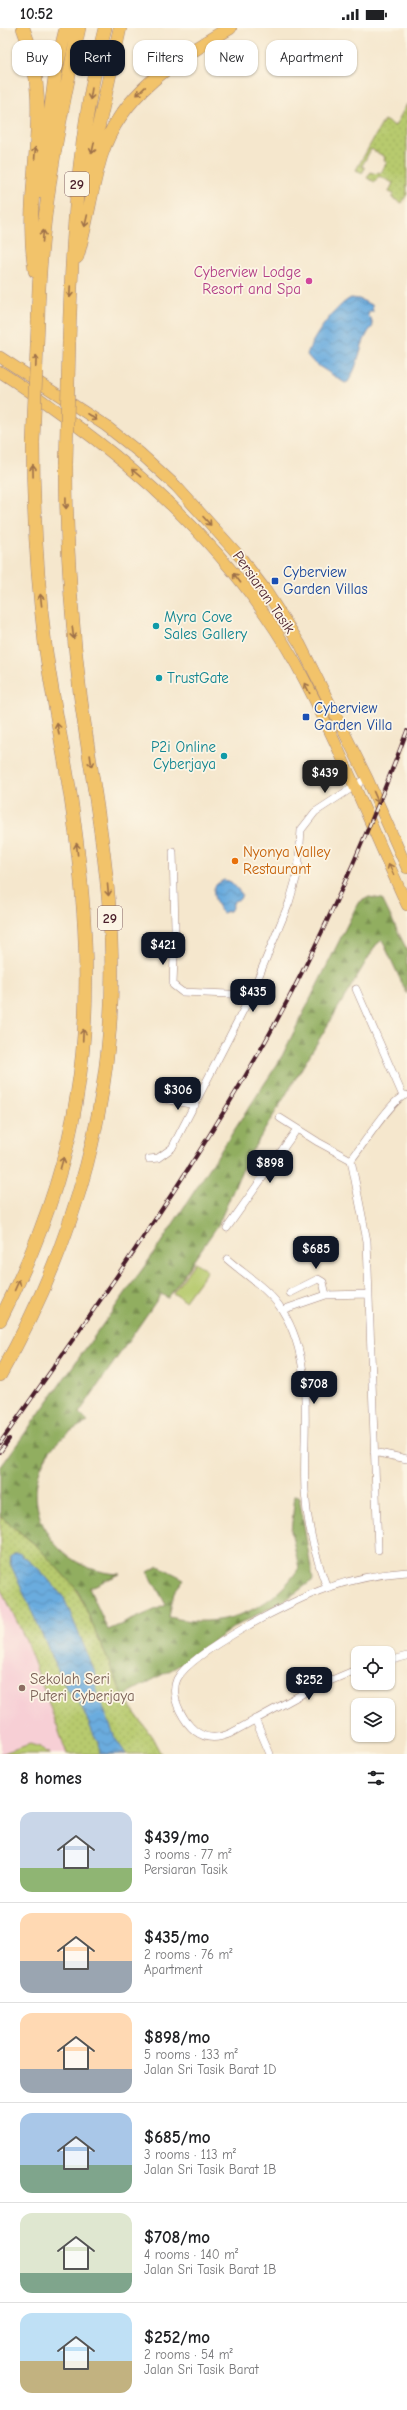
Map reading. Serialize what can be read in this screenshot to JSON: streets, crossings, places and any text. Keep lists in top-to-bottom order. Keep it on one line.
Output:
{"streets":{"highway":["29"],"main road":["Persiaran Tasik"]},"places":{"other":["Cyberview Lodge Resort and Spa","Myra Cove Sales Gallery","TrustGate","P2i Online Cyberjaya","Nyonya Valley Restaurant","Sekolah Seri Puteri Cyberjaya"],"transit":["Cyberview Garden Villas","Cyberview Garden Villa"]},"page":{"status":"10:52","chip":["Buy","Rent","Filters","New","Apartment"],"price":["$439","$421","$435","$306","$898","$685","$708","$252"],"heading":"8 homes","list":[{"name":"$439/mo","note":"3 rooms · 77 m² · Persiaran Tasik"},{"name":"$435/mo","note":"2 rooms · 76 m² · Apartment"},{"name":"$898/mo","note":"5 rooms · 133 m² · Jalan Sri Tasik Barat 1D"},{"name":"$685/mo","note":"3 rooms · 113 m² · Jalan Sri Tasik Barat 1B"},{"name":"$708/mo","note":"4 rooms · 140 m² · Jalan Sri Tasik Barat 1B"},{"name":"$252/mo","note":"2 rooms · 54 m² · Jalan Sri Tasik Barat"}]}}
